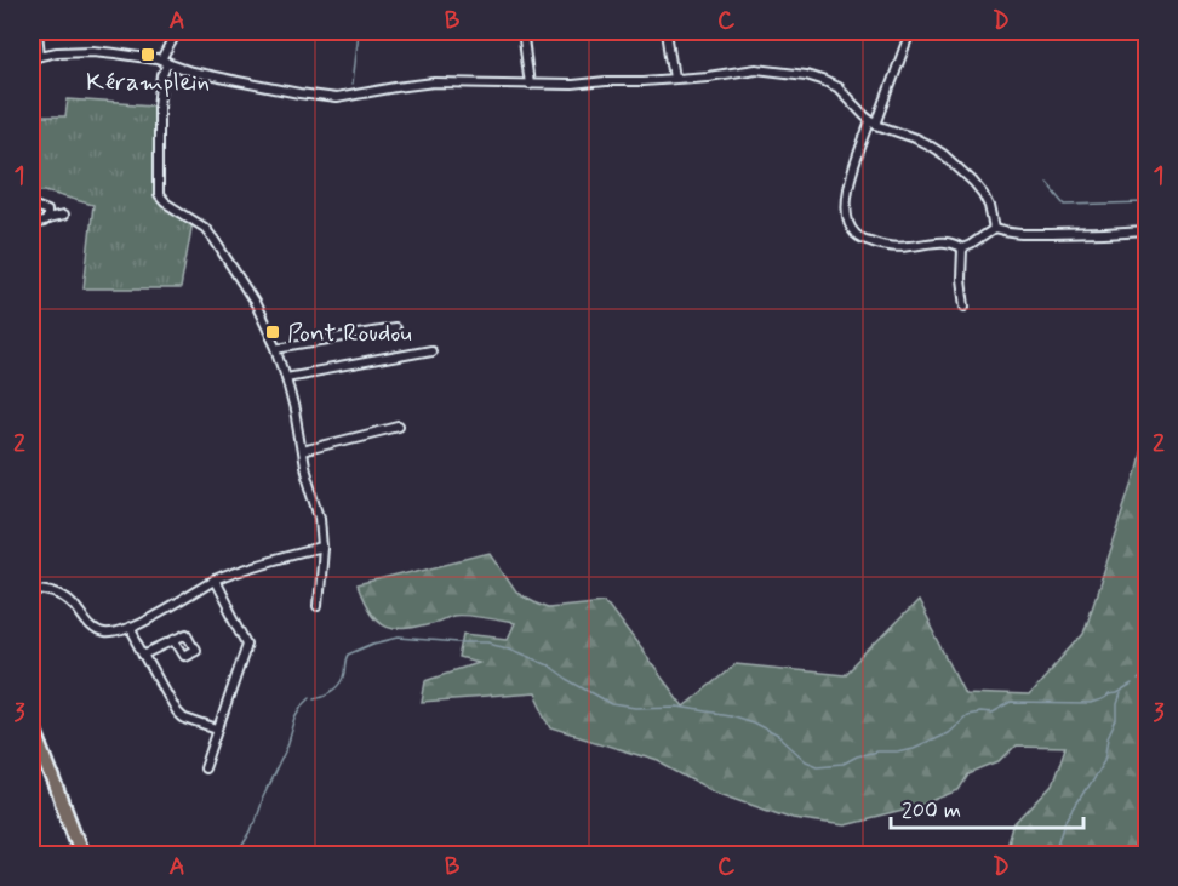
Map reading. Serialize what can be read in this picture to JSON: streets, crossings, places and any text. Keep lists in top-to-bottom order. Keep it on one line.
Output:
{"places":{"transit":["Kéramplein","Pont Roudou"]},"scale_bar":"200 m","grid":{"columns":["A","B","C","D"],"rows":["1","2","3"]}}
